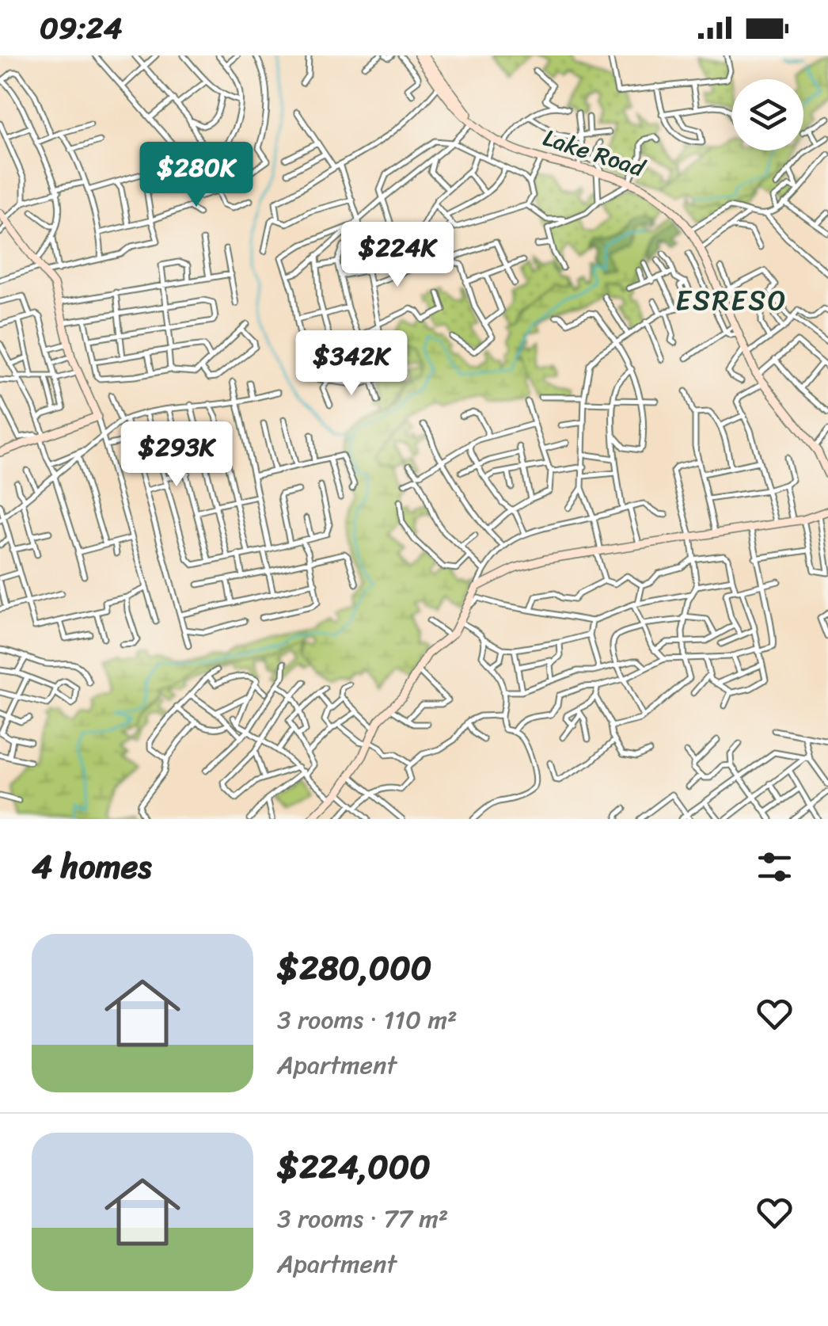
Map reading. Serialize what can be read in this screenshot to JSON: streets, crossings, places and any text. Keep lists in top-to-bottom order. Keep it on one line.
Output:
{"streets":{"main road":["Lake Road"]},"districts":["ESRESO"],"page":{"status":"09:24","price":["$280K","$224K","$342K","$293K"],"heading":"4 homes","list":[{"name":"$280,000","note":"3 rooms · 110 m² · Apartment"},{"name":"$224,000","note":"3 rooms · 77 m² · Apartment"}]}}
